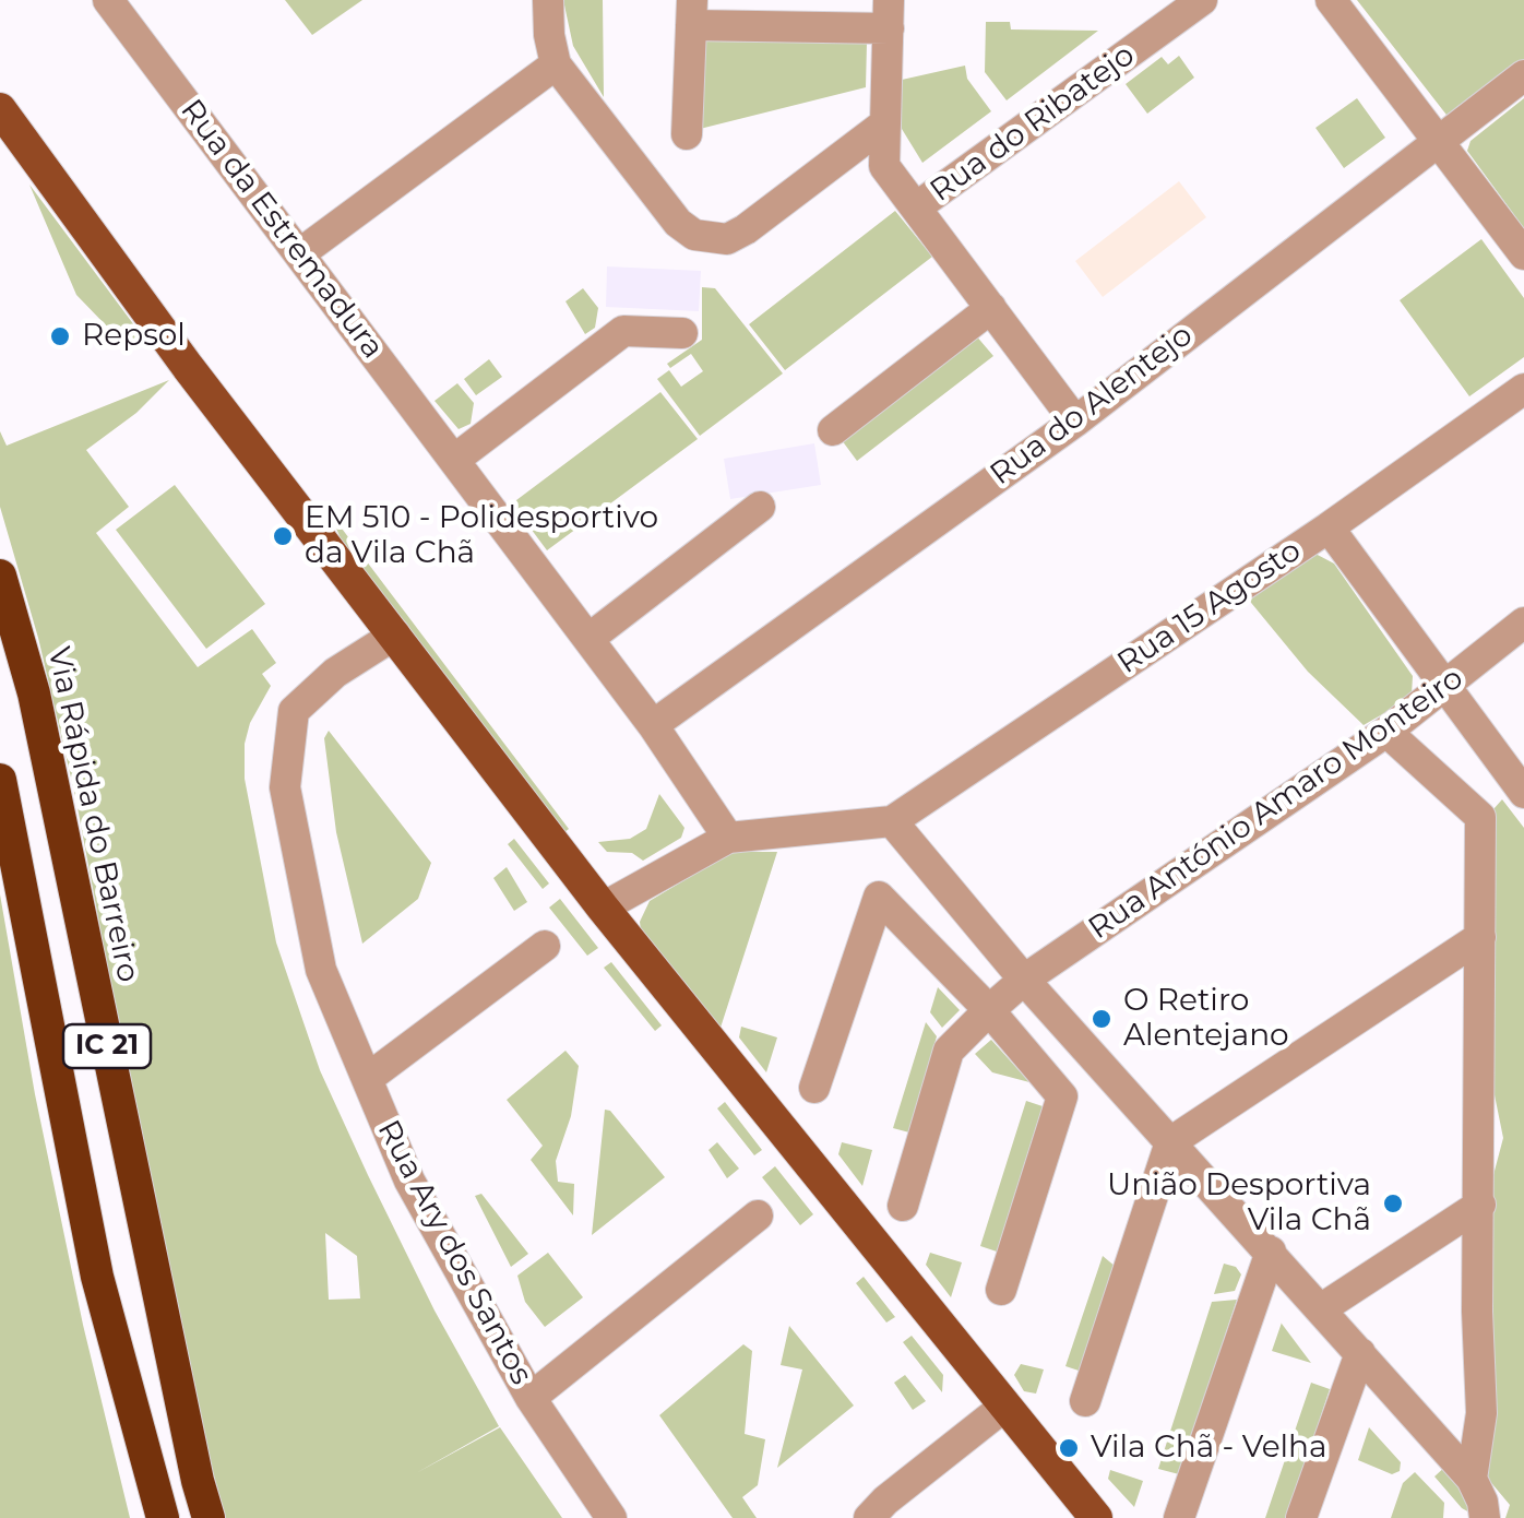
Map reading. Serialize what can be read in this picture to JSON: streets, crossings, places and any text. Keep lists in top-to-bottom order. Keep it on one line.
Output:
{"streets":{"highway":["Via Rápida do Barreiro","IC 21"],"street":["Rua do Ribatejo","Rua da Estremadura","Rua do Alentejo","Rua 15 Agosto","Rua António Amaro Monteiro","Rua Ary dos Santos"]},"crossings":[["Rua da Estremadura","Rua do Alentejo"]],"places":["Repsol","EM 510 - Polidesportivo da Vila Chã","O Retiro Alentejano","União Desportiva Vila Chã","Vila Chã - Velha"]}
